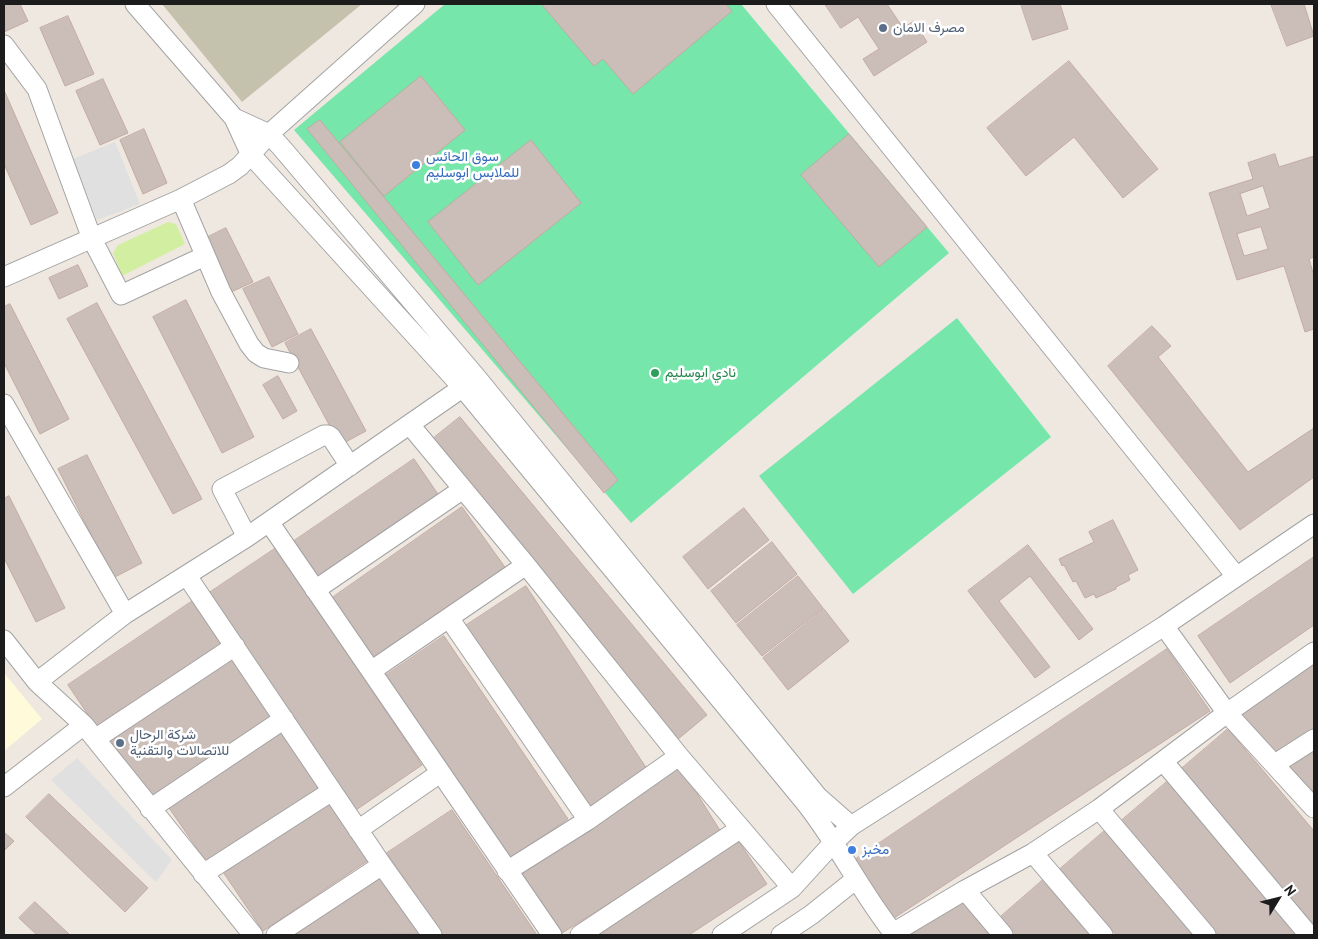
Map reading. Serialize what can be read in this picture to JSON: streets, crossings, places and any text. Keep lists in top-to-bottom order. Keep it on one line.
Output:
{"places":["مصرف الامان","سوق الحائس للملابس ابوسليم","نادي ابوسليم","شركة الرحال للاتصالات والتقنية","مخبز"],"north":"top right"}
